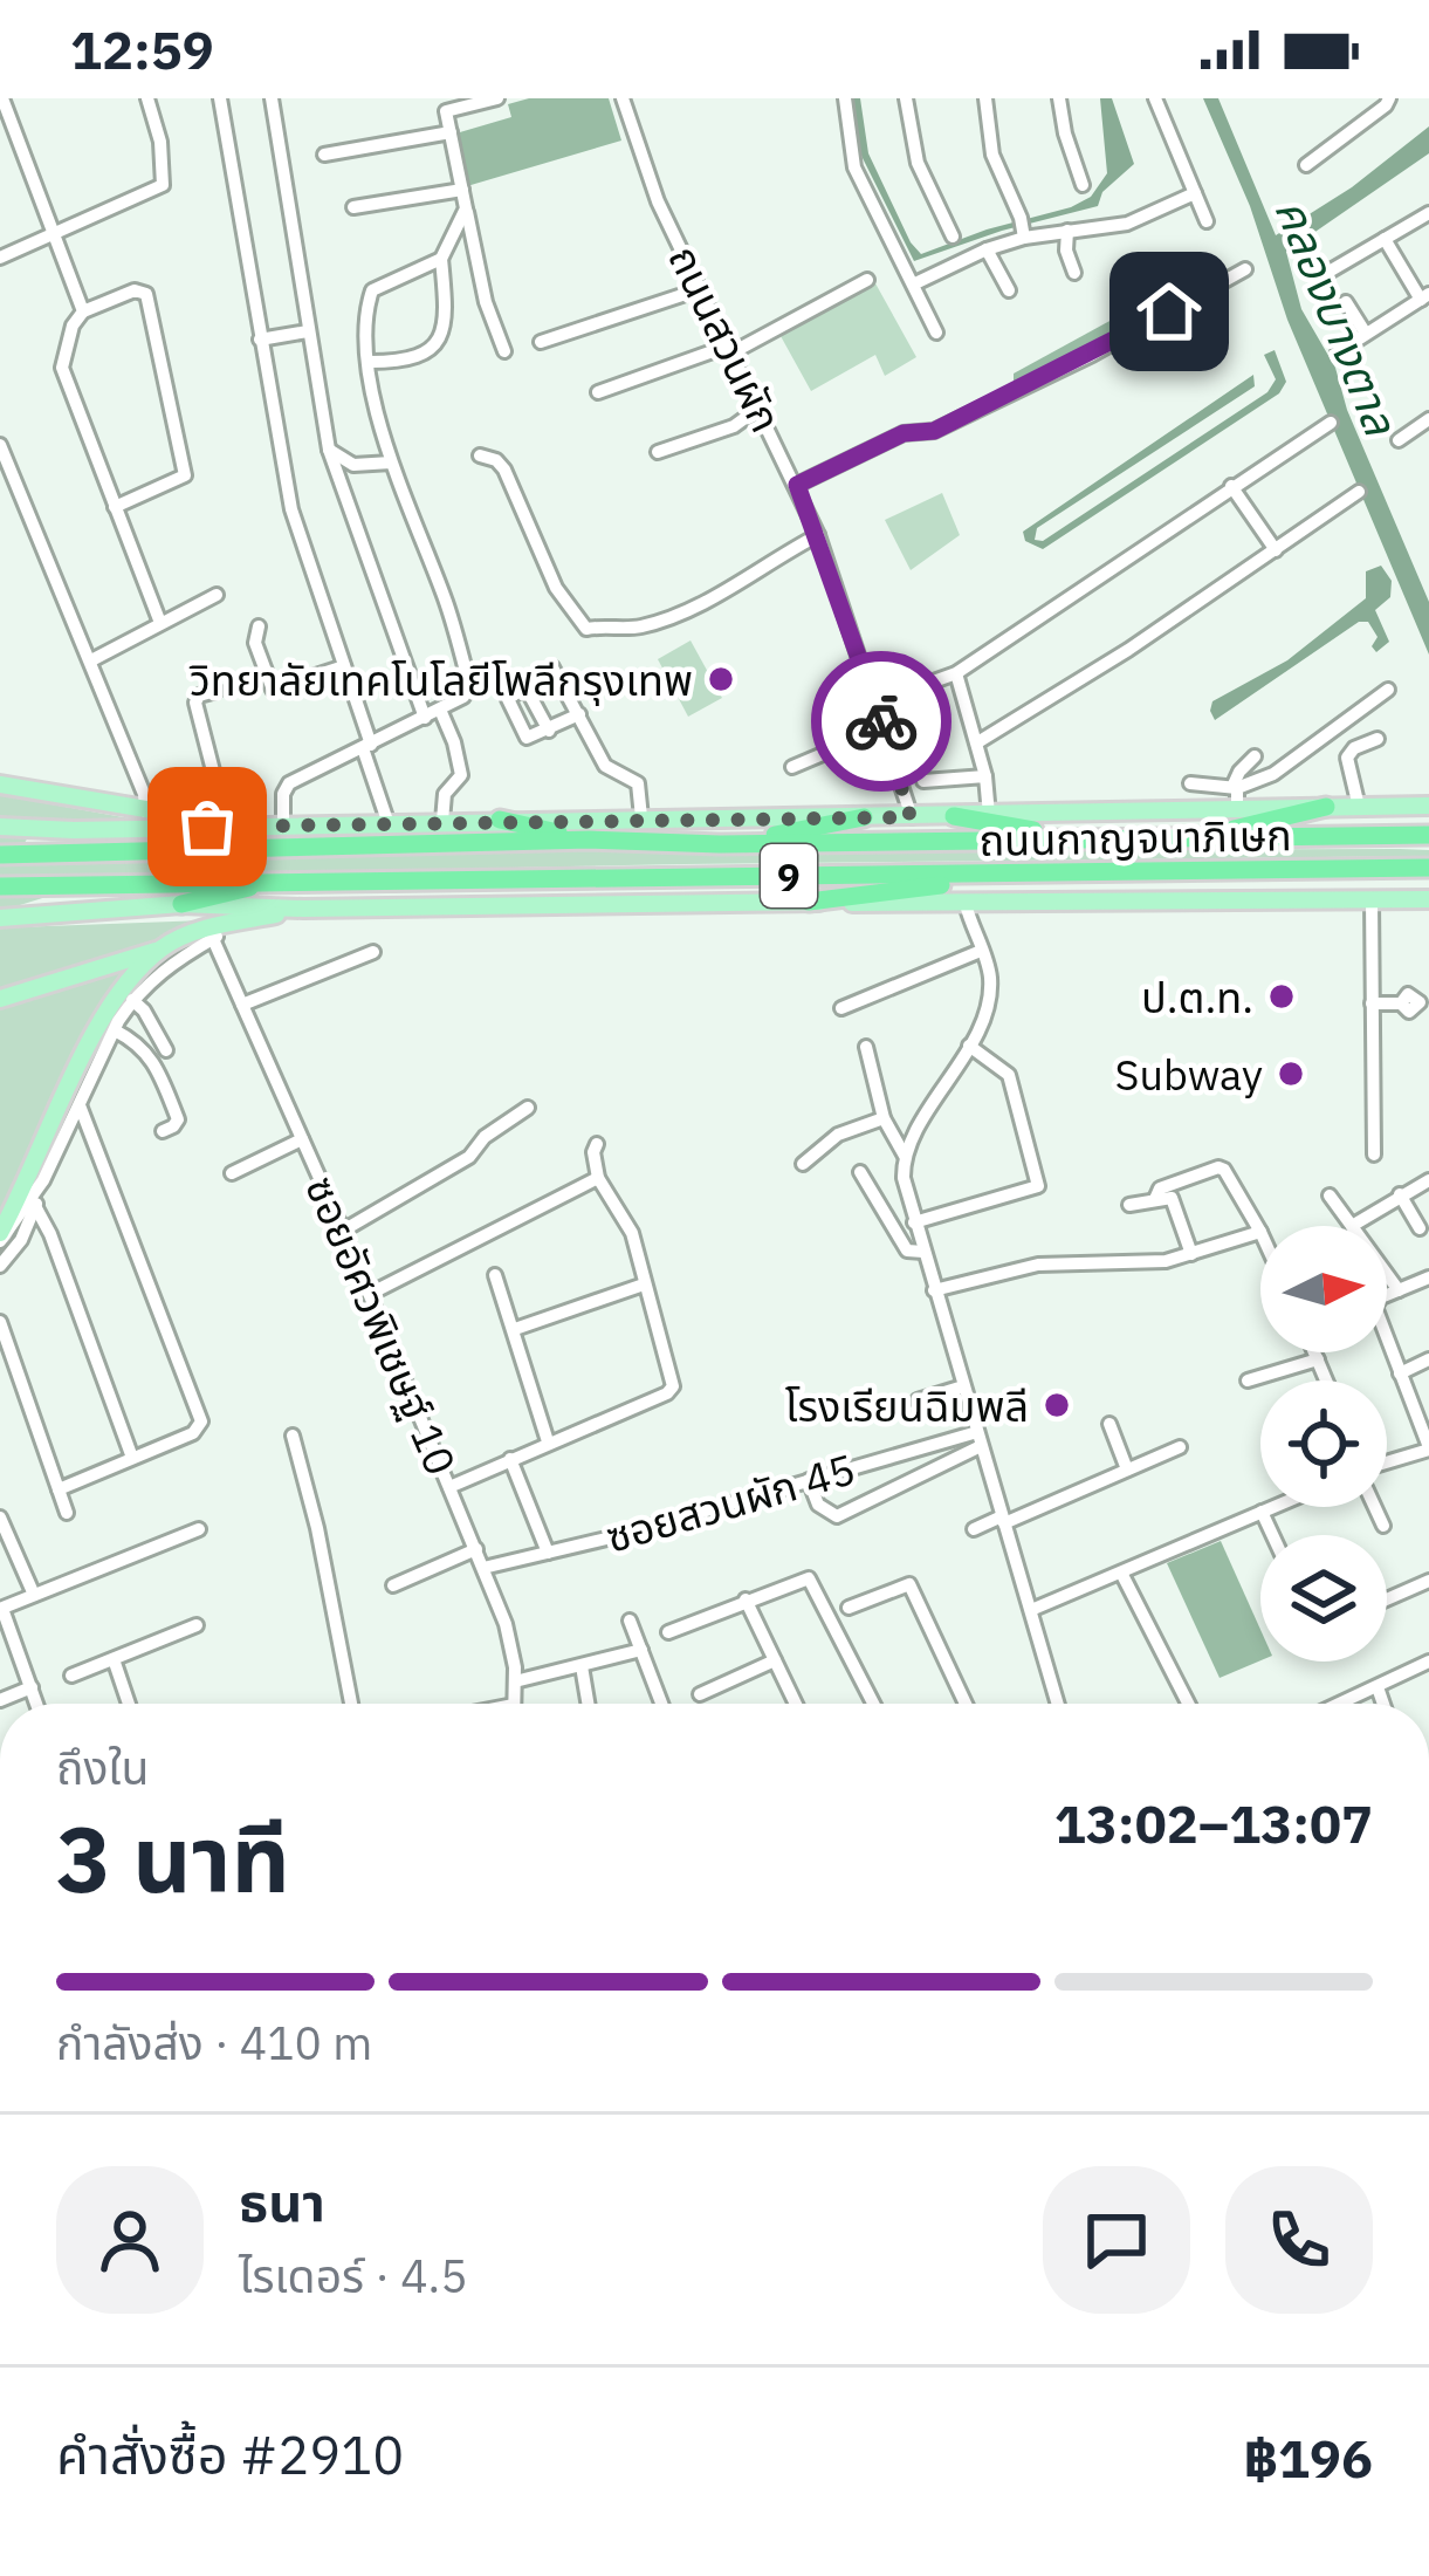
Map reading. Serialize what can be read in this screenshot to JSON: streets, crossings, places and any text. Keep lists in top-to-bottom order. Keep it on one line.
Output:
{"streets":{"highway":["ถนนกาญจนาภิเษก","9"],"street":["ถนนสวนผัก","ซอยอัศวพิเชษฐ์ 10","ซอยสวนผัก 45"]},"crossings":[["ซอยอัศวพิเชษฐ์ 10","ซอยสวนผัก 45"]],"water":["คลองบางตาล"],"places":["วิทยาลัยเทคโนโลยีโพลีกรุงเทพ","ป.ต.ท.","Subway","โรงเรียนฉิมพลี"],"north":"right","page":{"status":"12:59","heading":["3 นาที","ถึงใน","13:02–13:07"],"panel":["ธนา","ไรเดอร์ · 4.5","คำสั่งซื้อ #2910","฿196"],"bar":"กำลังส่ง · 410 m"}}
